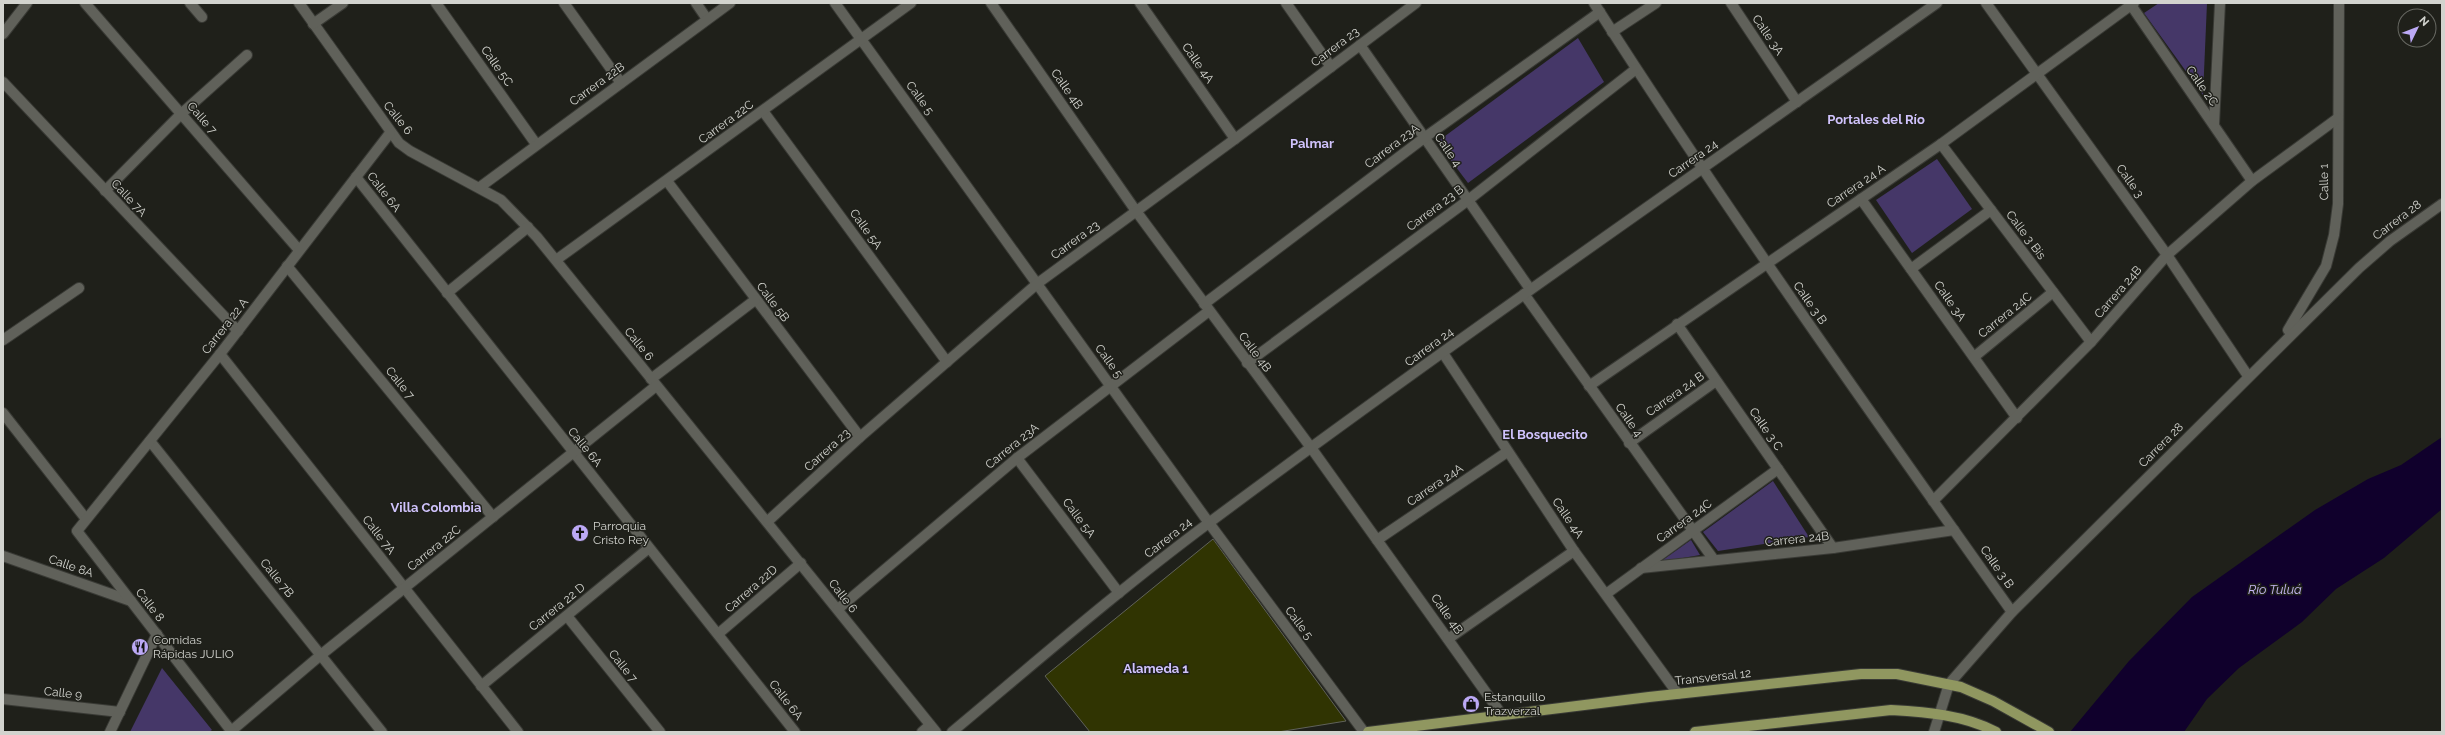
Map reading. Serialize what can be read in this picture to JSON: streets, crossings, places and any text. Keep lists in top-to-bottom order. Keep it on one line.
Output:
{"streets":{"main road":["Transversal 12"],"street":["Calle 3A","Carrera 23","Calle 4A","Calle 5C","Carrera 22B","Calle 2C","Calle 4B","Calle 5","Calle 7","Calle 6","Carrera 22C","Carrera 23A","Calle 4","Carrera 24","Calle 3","Calle 1","Carrera 24 A","Calle 6A","Calle 7A","Carrera 23 B","Carrera 28","Calle 5A","Calle 3 Bis","Carrera 24B","Calle 5B","Calle 3 B","Carrera 24C","Carrera 22 A","Carrera 24 B","Calle 3 C","Carrera 24A","Calle 8A","Calle 7B","Carrera 22D","Calle 8","Carrera 22 D","Calle 9"]},"crossings":[["Calle 3A","Carrera 24"],["Calle 3A","Carrera 24 A"],["Calle 3A","Carrera 24B"],["Calle 3A","Carrera 24C"],["Carrera 23","Calle 4A"],["Carrera 23","Calle 4B"],["Carrera 23","Calle 5"],["Carrera 23","Calle 6"],["Carrera 23","Calle 4"],["Carrera 23","Calle 5A"],["Carrera 23","Calle 5B"],["Calle 4A","Carrera 24"],["Calle 4A","Carrera 24C"],["Calle 4A","Carrera 24A"],["Calle 4A","Transversal 12"],["Calle 5C","Carrera 22B"],["Carrera 22B","Calle 6"],["Calle 2C","Carrera 24 A"],["Calle 2C","Carrera 24B"],["Calle 4B","Carrera 23A"],["Calle 4B","Carrera 24"],["Calle 4B","Carrera 23 B"],["Calle 4B","Carrera 24A"],["Calle 4B","Transversal 12"],["Calle 5","Carrera 22C"],["Calle 5","Carrera 23A"],["Calle 5","Carrera 24"],["Calle 7","Carrera 22C"],["Calle 7","Carrera 22 A"],["Calle 7","Carrera 22 D"],["Calle 6","Carrera 22C"],["Calle 6","Carrera 23A"],["Calle 6","Carrera 22 A"],["Calle 6","Carrera 22D"],["Carrera 22C","Calle 6A"],["Carrera 22C","Calle 7A"],["Carrera 22C","Calle 5A"],["Carrera 22C","Calle 5B"],["Carrera 22C","Calle 7B"],["Carrera 22C","Calle 8"],["Carrera 23A","Calle 4"],["Carrera 23A","Calle 5A"],["Carrera 23A","Calle 3 B"],["Calle 4","Carrera 24"],["Calle 4","Carrera 24 A"],["Calle 4","Carrera 23 B"],["Calle 4","Carrera 24B"],["Calle 4","Carrera 24C"],["Calle 4","Carrera 24 B"],["Carrera 24","Calle 5A"],["Carrera 24","Calle 3 B"],["Calle 3","Carrera 24 A"],["Calle 3","Carrera 28"],["Calle 3","Carrera 24B"],["Calle 1","Carrera 28"],["Calle 1","Carrera 24B"],["Carrera 24 A","Calle 3 Bis"],["Carrera 24 A","Calle 3 B"],["Carrera 24 A","Calle 3 C"],["Calle 6A","Carrera 22 A"],["Calle 6A","Carrera 22D"],["Calle 6A","Carrera 22 D"],["Calle 7A","Carrera 22 A"],["Calle 7A","Carrera 22 D"],["Carrera 23 B","Calle 3 B"],["Carrera 28","Calle 3 B"],["Carrera 28","Transversal 12"],["Calle 3 Bis","Carrera 24B"],["Calle 3 Bis","Carrera 24C"],["Carrera 24B","Calle 3 B"],["Carrera 24B","Carrera 24C"],["Carrera 24B","Calle 3 C"],["Carrera 24C","Calle 3 C"],["Carrera 22 A","Calle 7B"],["Carrera 22 A","Calle 8"],["Carrera 24 B","Calle 3 C"],["Calle 8A","Calle 8"]],"districts":["Portales del Río","Palmar","El Bosquecito","Villa Colombia","Alameda 1"],"water":["Río Tuluá"],"places":{"church":["Parroquia Cristo Rey"],"restaurant":["Comidas Rápidas JULIO"],"shop":["Estanquillo Trazverzal"]},"north":"top right"}
